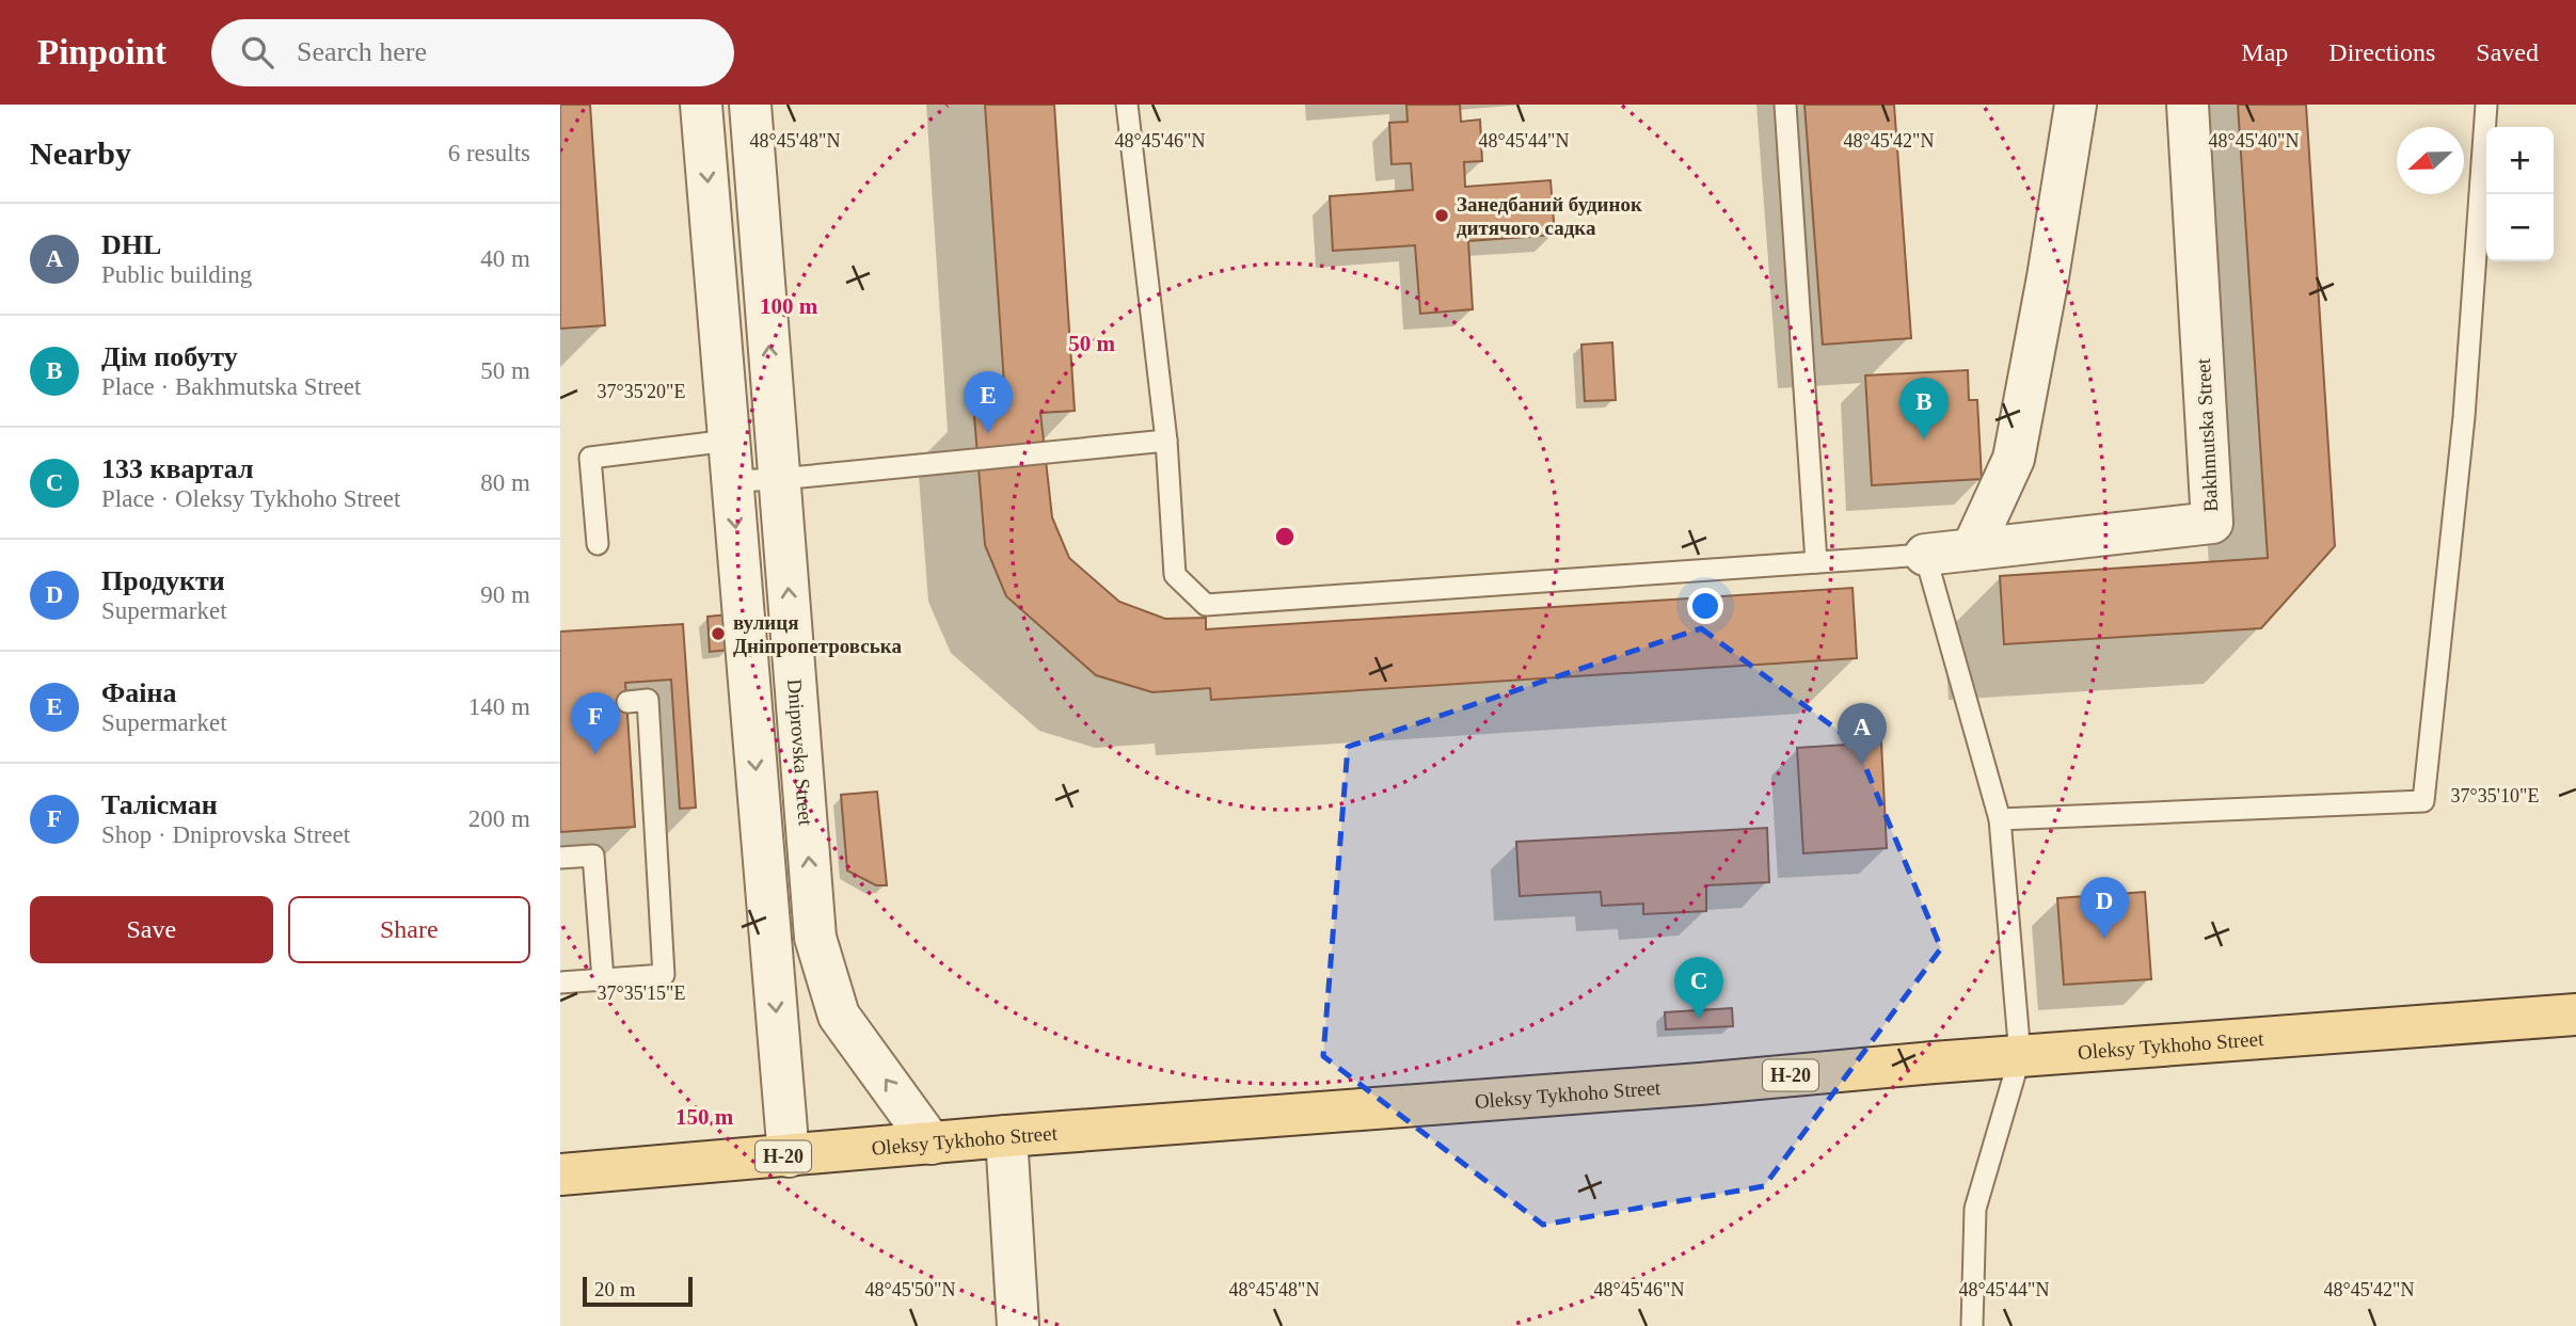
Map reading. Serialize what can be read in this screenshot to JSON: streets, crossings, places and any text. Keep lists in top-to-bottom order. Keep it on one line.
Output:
{"streets":{"main road":["Oleksy Tykhoho Street","Н-20"],"street":["Bakhmutska Street","Dniprovska Street"]},"crossings":[["Dniprovska Street","Oleksy Tykhoho Street"]],"places":["Занедбаний будинок дитячого садка","вулиця Дніпропетровська"],"scale_bar":"20 m","north":"left","page":{"header":"Pinpoint","search":"Search here","nav":["Map","Directions","Saved"],"heading":["Nearby","6 results"],"map_buttons":["+","−"],"list":[{"mark":"A","name":"DHL","note":"Public building","value":"40 m"},{"mark":"B","name":"Дім побуту","note":"Place · Bakhmutska Street","value":"50 m"},{"mark":"C","name":"133 квартал","note":"Place · Oleksy Tykhoho Street","value":"80 m"},{"mark":"D","name":"Продукти","note":"Supermarket","value":"90 m"},{"mark":"E","name":"Фаіна","note":"Supermarket","value":"140 m"},{"mark":"F","name":"Талісман","note":"Shop · Dniprovska Street","value":"200 m"}],"pins":["E","B","F","A","D","C"],"buttons":["Save","Share"],"scale":"20 m"},"coordinates":["48°45'48\"N","48°45'46\"N","48°45'44\"N","48°45'42\"N","48°45'40\"N","37°35'20\"E","37°35'10\"E","37°35'15\"E","48°45'50\"N"],"rings":["100 m","50 m","150 m"]}
